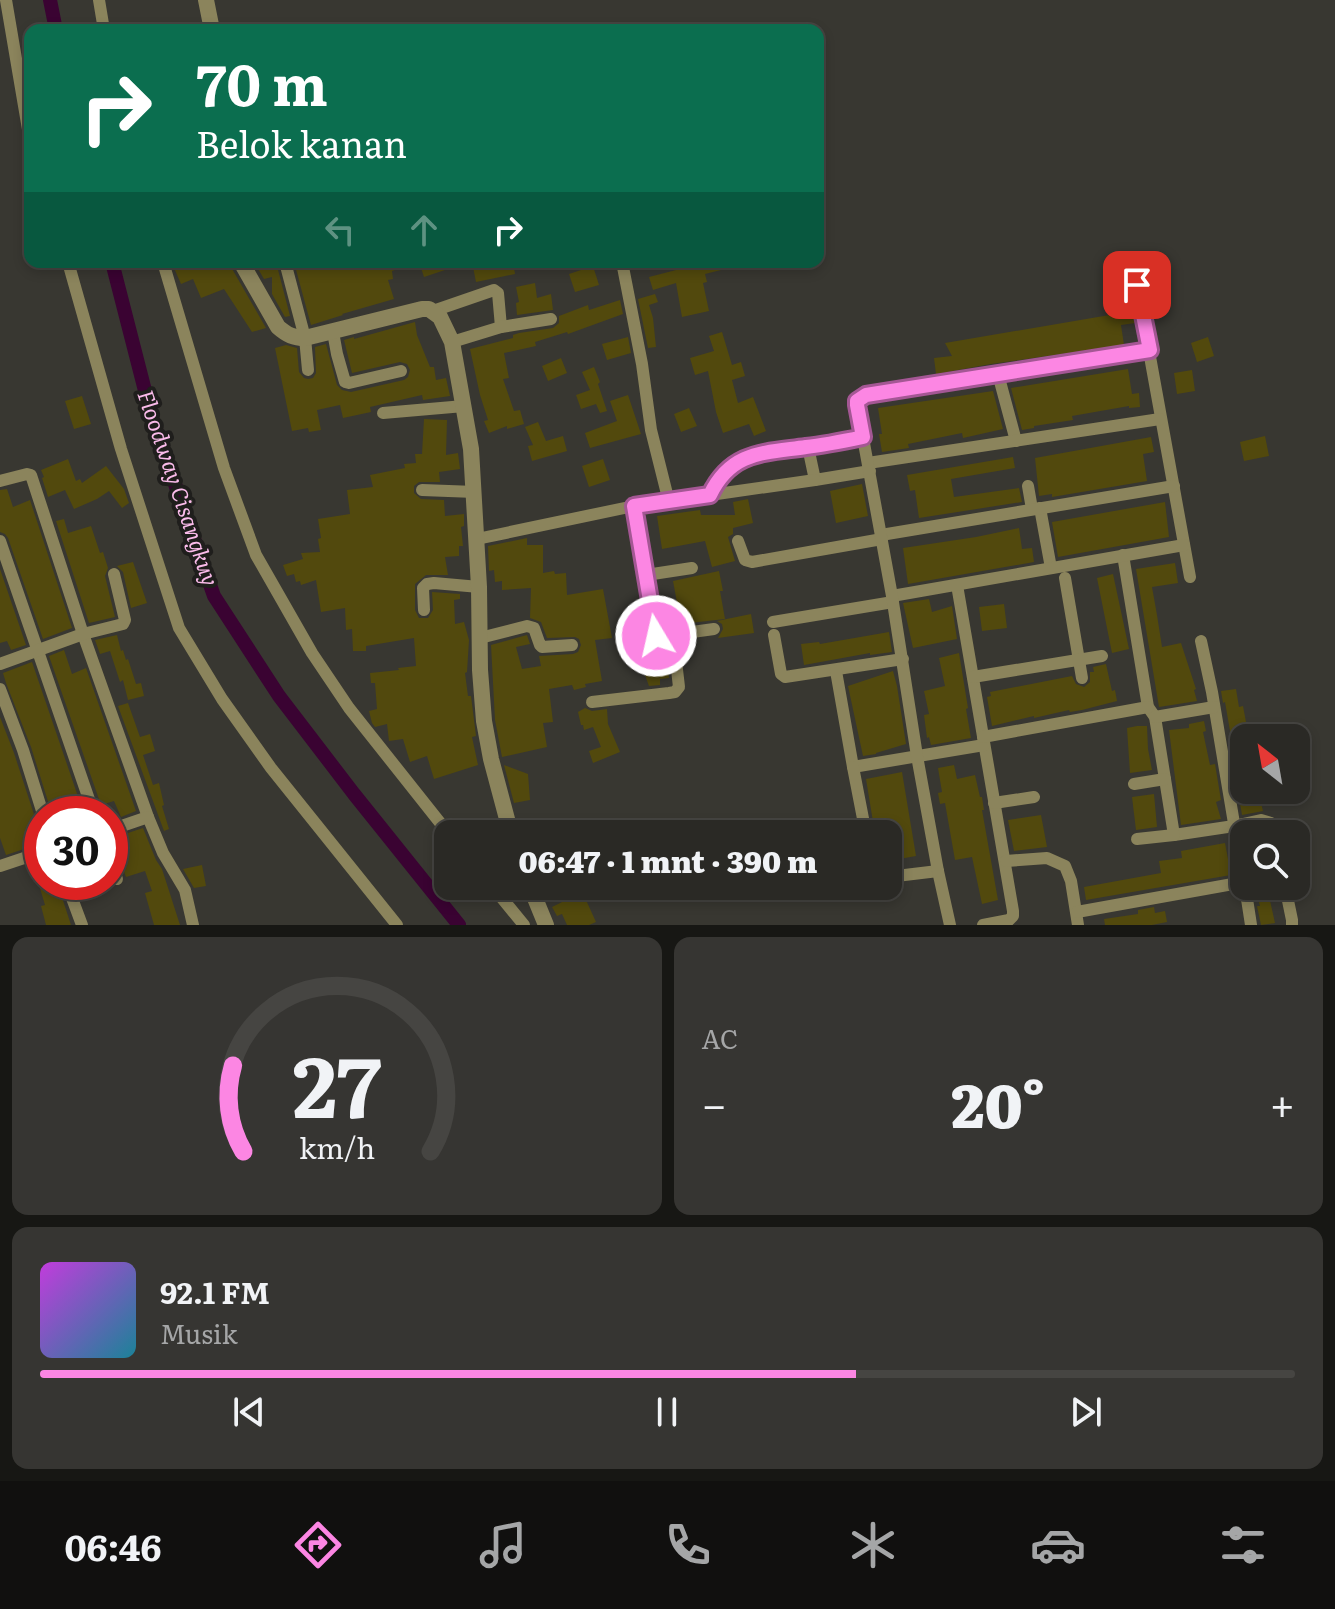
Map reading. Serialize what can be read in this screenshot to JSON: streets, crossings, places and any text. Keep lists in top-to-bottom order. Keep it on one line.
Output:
{"water":["Floodway Cisangkuy"],"north":"top left","page":{"turn":["70 m","Belok kanan"],"limit":"30","trip":"06:47 · 1 mnt · 390 m","tile":"AC","heat":["−","20°","+"],"song":["92.1 FM","Musik"],"tabs":"06:46","gauge":["27","km/h"]}}
